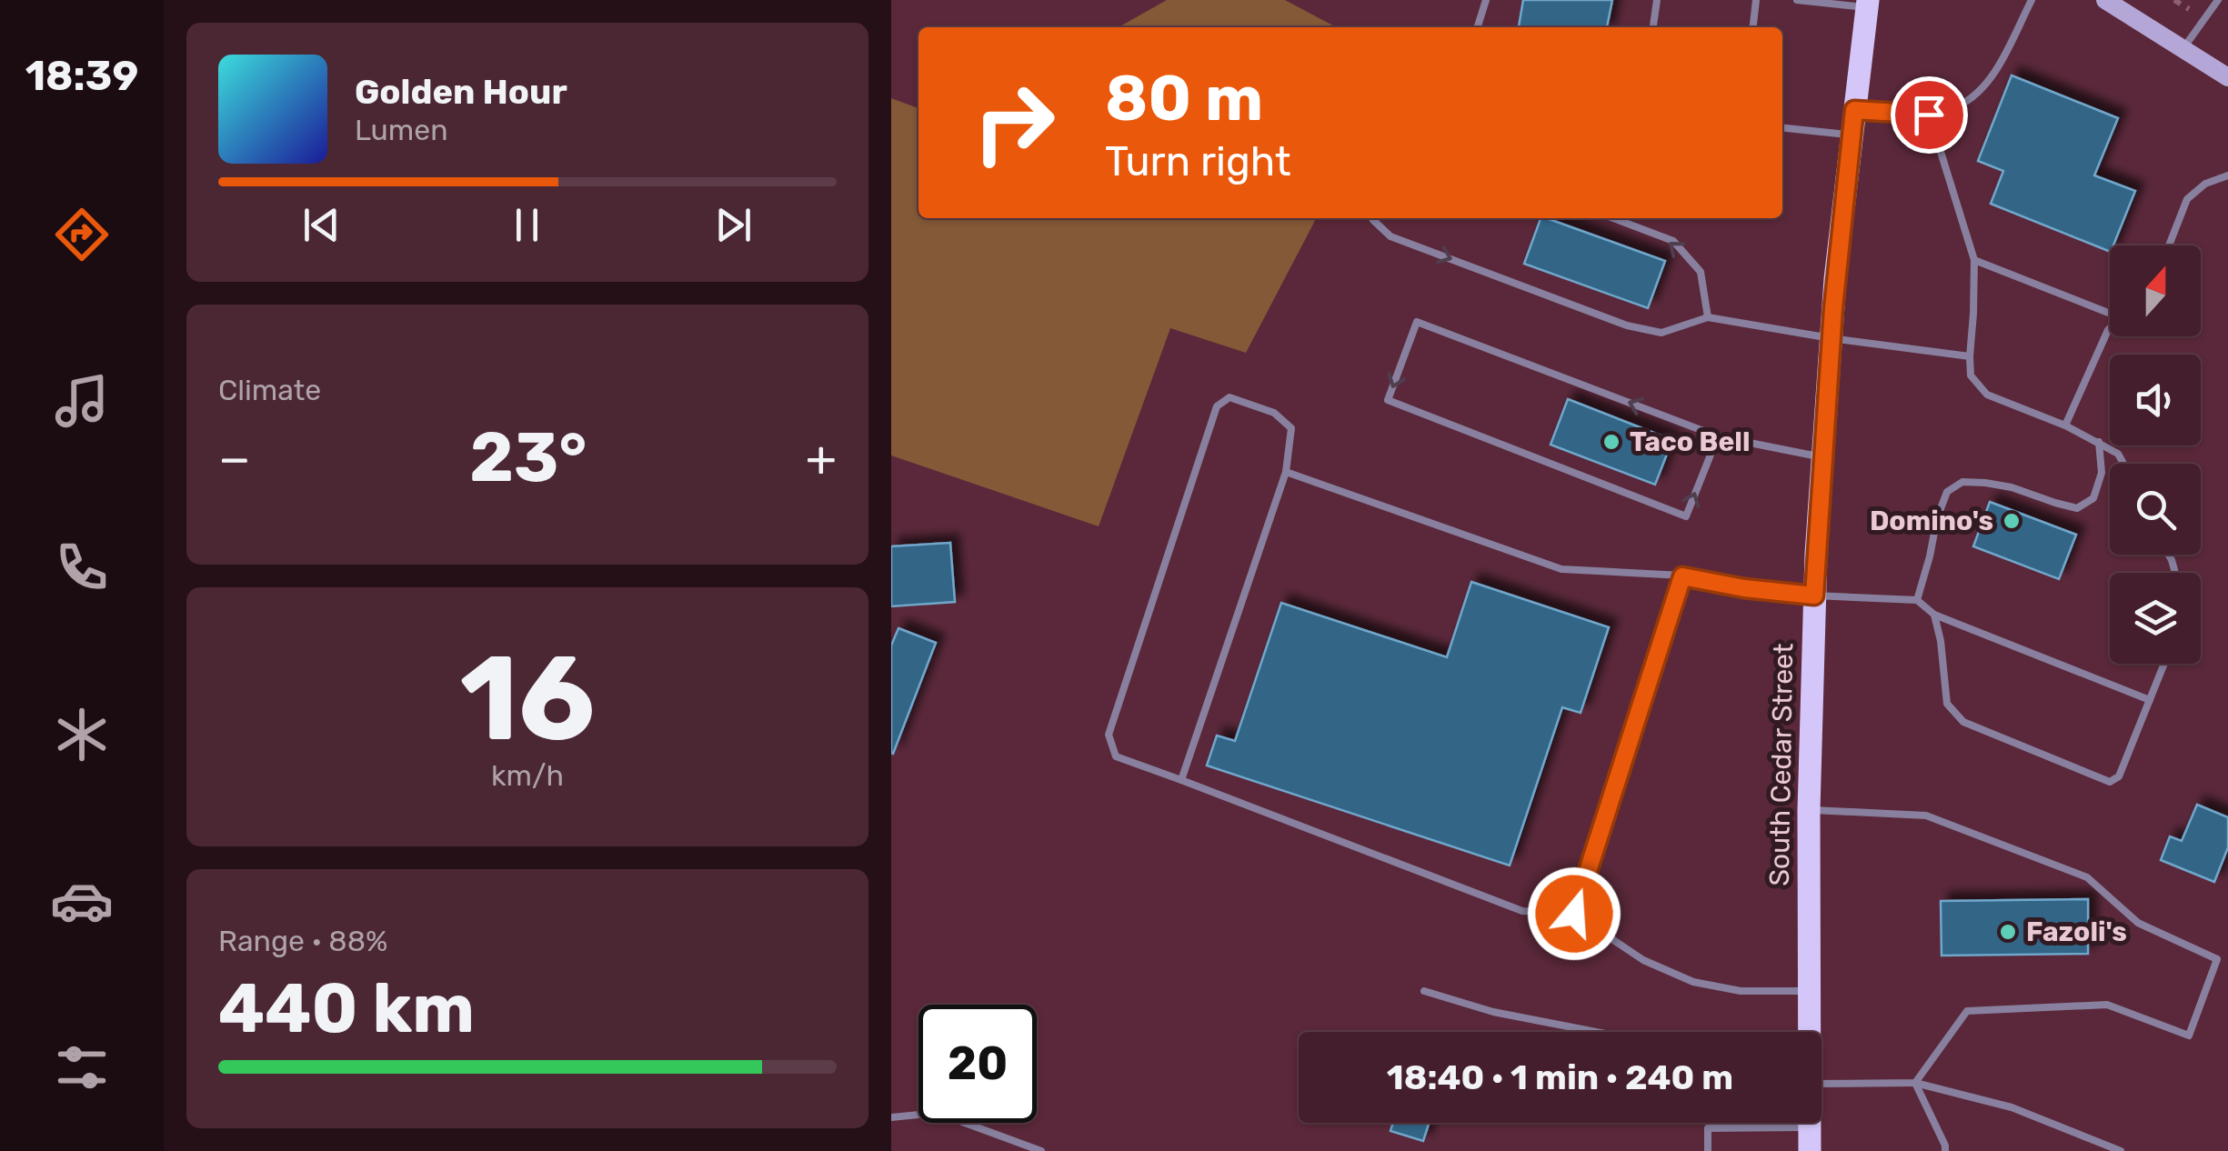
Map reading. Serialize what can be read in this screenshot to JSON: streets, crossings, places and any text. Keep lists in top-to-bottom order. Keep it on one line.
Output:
{"streets":{"main road":["South Cedar Street"]},"places":["Taco Bell","Domino's","Fazoli's"],"north":"top","page":{"tabs":"18:39","turn":["80 m","Turn right"],"song":["Golden Hour","Lumen"],"tile":["Climate",["16","km/h"],["Range · 88%","440 km"]],"heat":["−","23°","+"],"limit":"20","trip":"18:40 · 1 min · 240 m"}}
